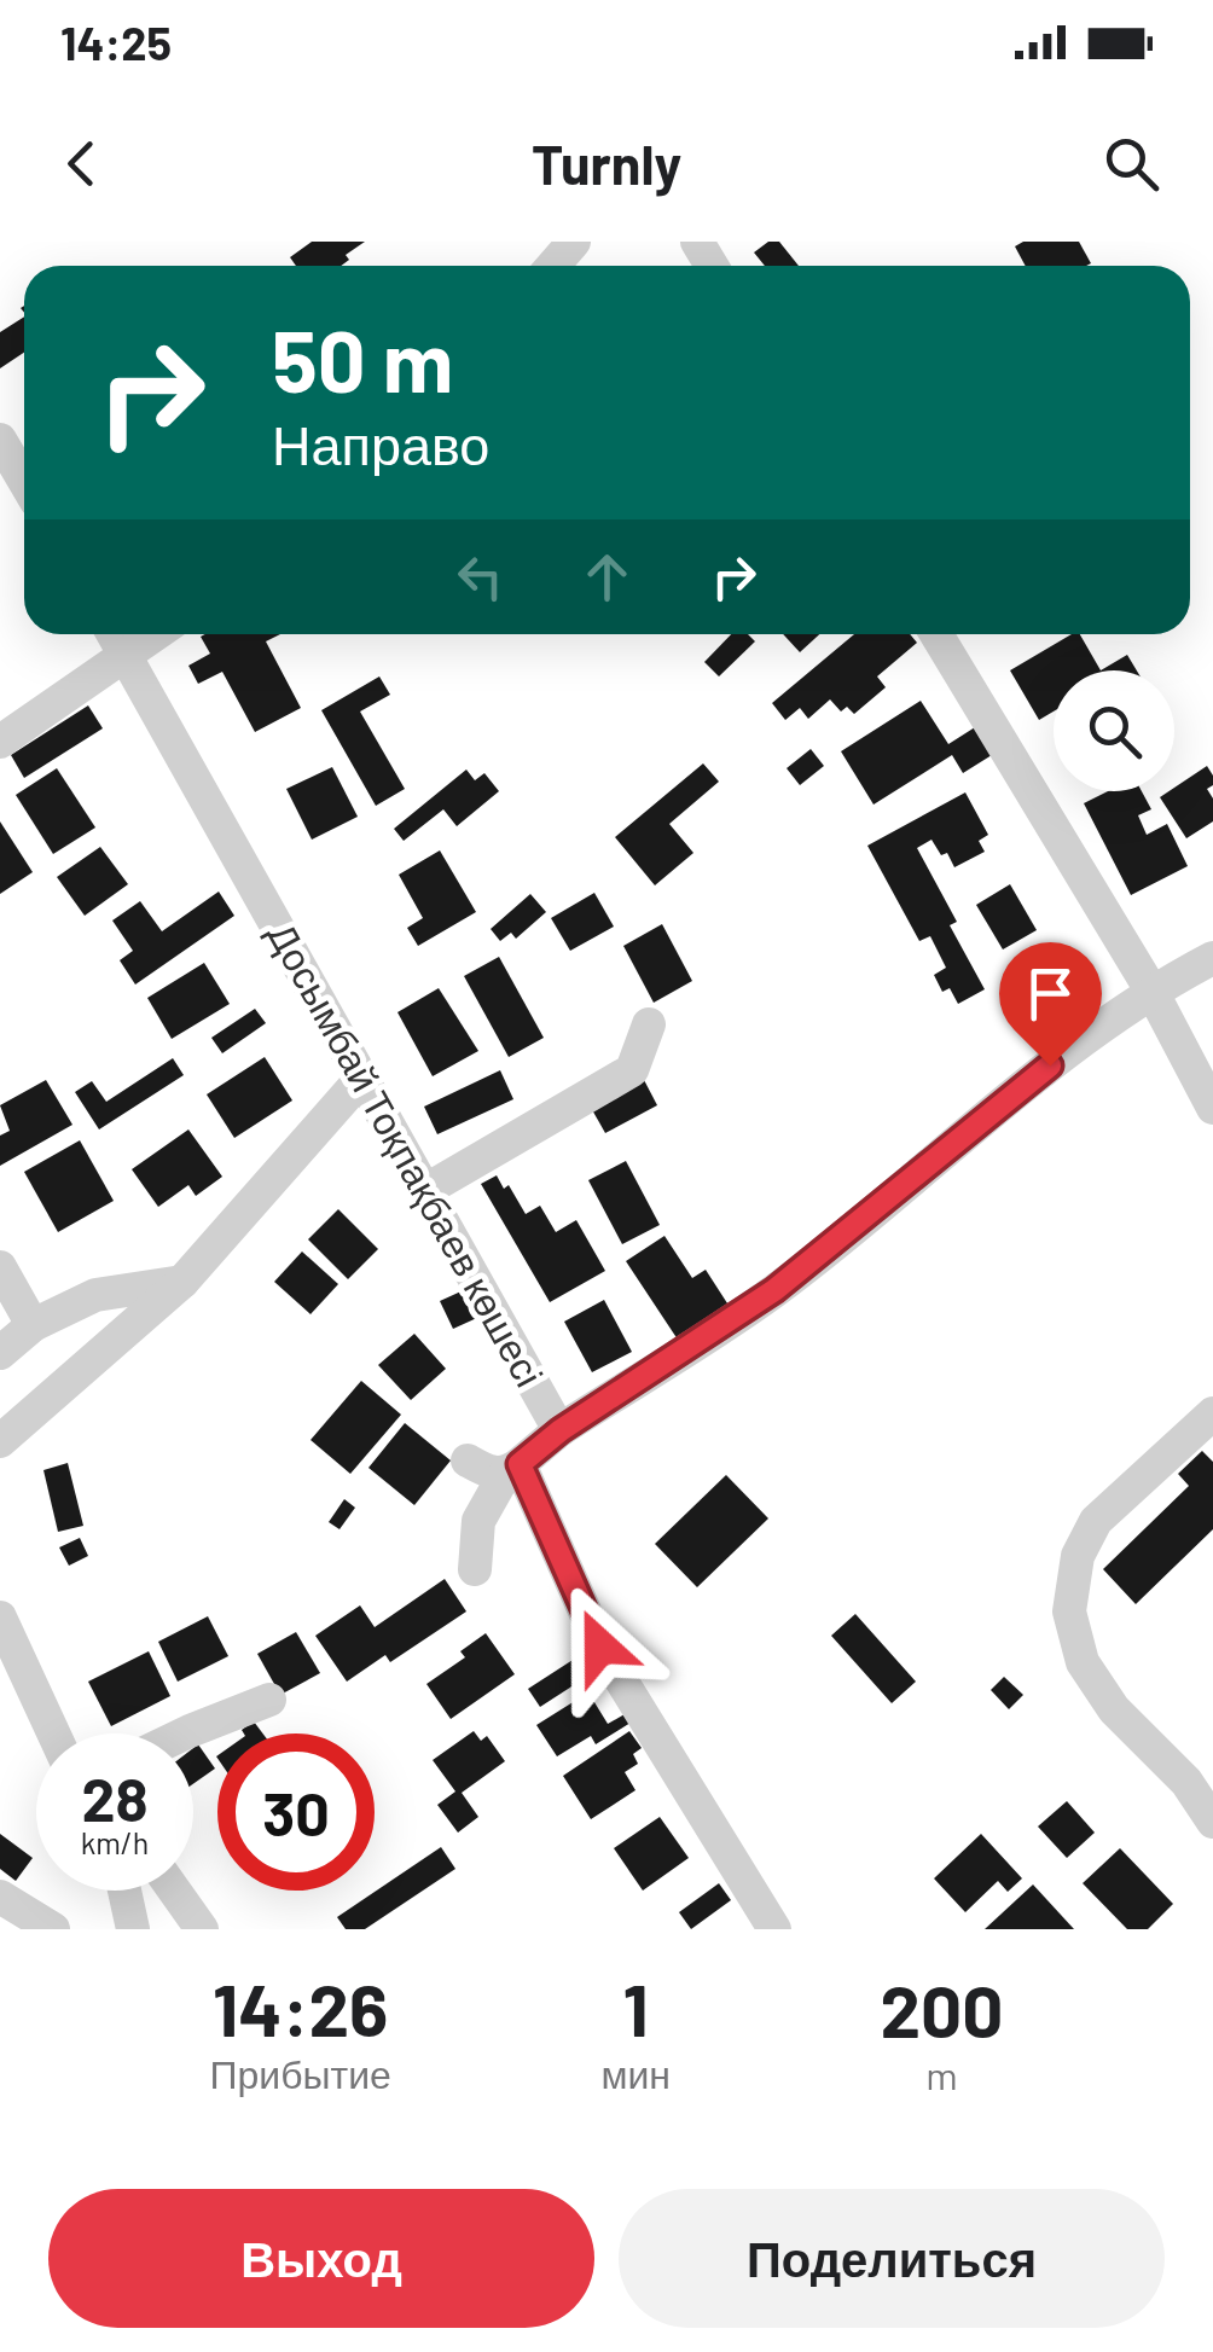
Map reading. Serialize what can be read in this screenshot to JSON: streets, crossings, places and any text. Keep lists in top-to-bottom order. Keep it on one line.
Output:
{"streets":{"street":["Досымбай Тоқпақбаев көшесі"]},"page":{"status":"14:25","header":"Turnly","turn":["50 m","Направо"],"speed":"28 km/h","limit":"30","eta":["14:26","Прибытие","1","мин","200","m"],"buttons":["Выход","Поделиться"]}}
